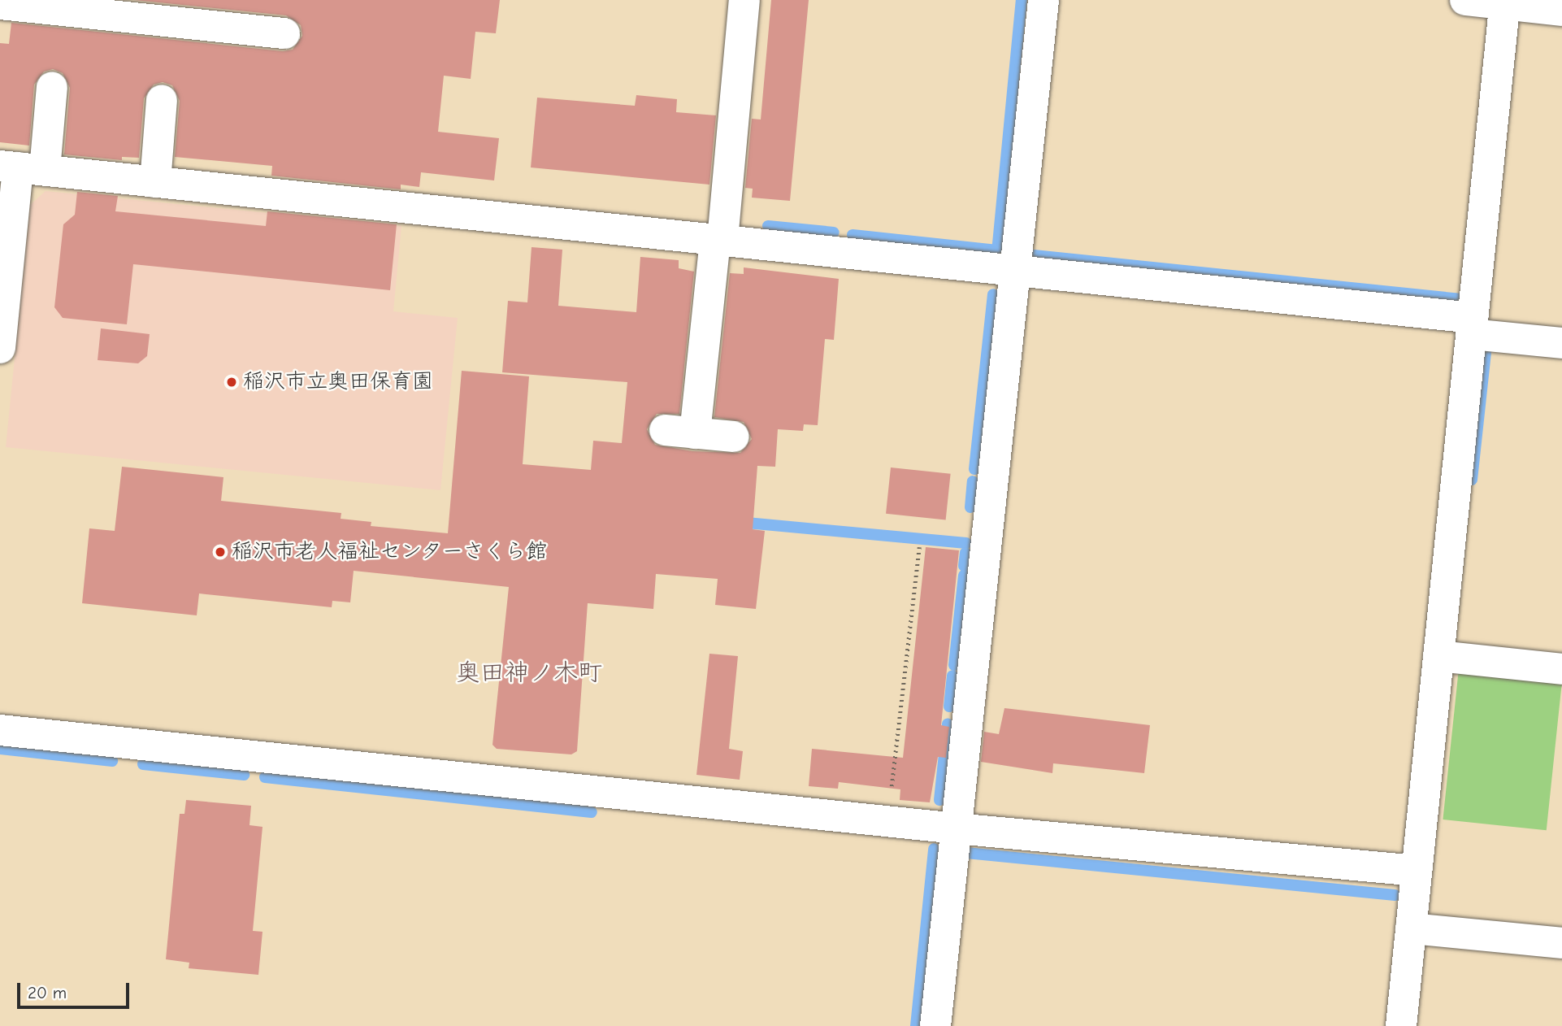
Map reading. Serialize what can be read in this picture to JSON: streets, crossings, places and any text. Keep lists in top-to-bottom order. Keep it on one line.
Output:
{"districts":["奥田神ノ木町"],"places":["稲沢市立奥田保育園","稲沢市老人福祉センターさくら館"],"scale_bar":"20 m"}
